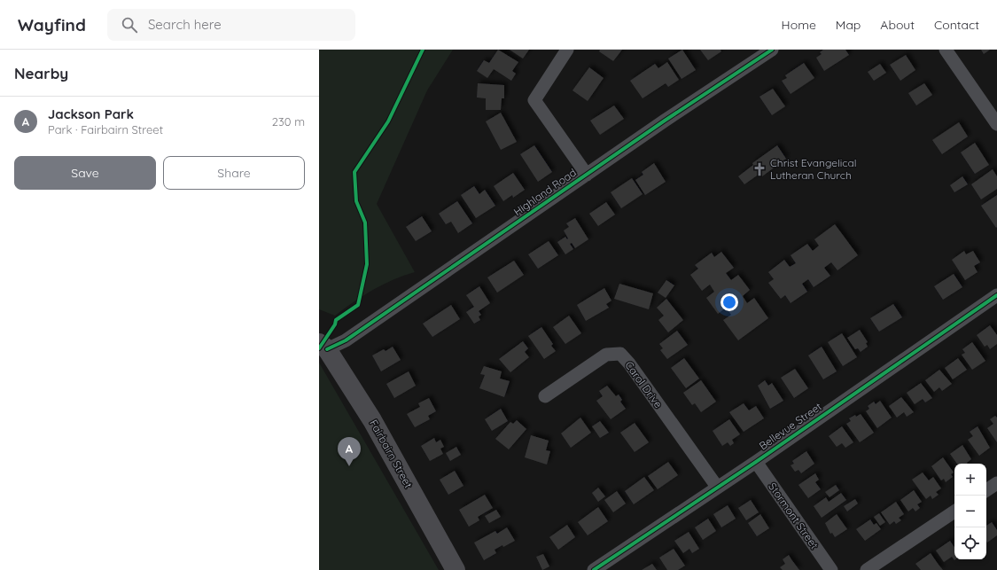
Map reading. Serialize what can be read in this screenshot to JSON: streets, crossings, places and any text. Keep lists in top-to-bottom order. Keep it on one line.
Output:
{"streets":{"main road":["Fairbairn Street"],"street":["Highland Road","Carol Drive","Bellevue Street","Stormont Street"]},"crossings":[["Highland Road","Fairbairn Street"],["Carol Drive","Bellevue Street"],["Bellevue Street","Stormont Street"]],"places":{"church":["Christ Evangelical Lutheran Church"]},"page":{"header":"Wayfind","search":"Search here","nav":["Home","Map","About","Contact"],"heading":"Nearby","list":[{"mark":"A","name":"Jackson Park","note":"Park · Fairbairn Street","value":"230 m"}],"buttons":["Save","Share"],"pins":"A","map_buttons":["+","−"]}}
